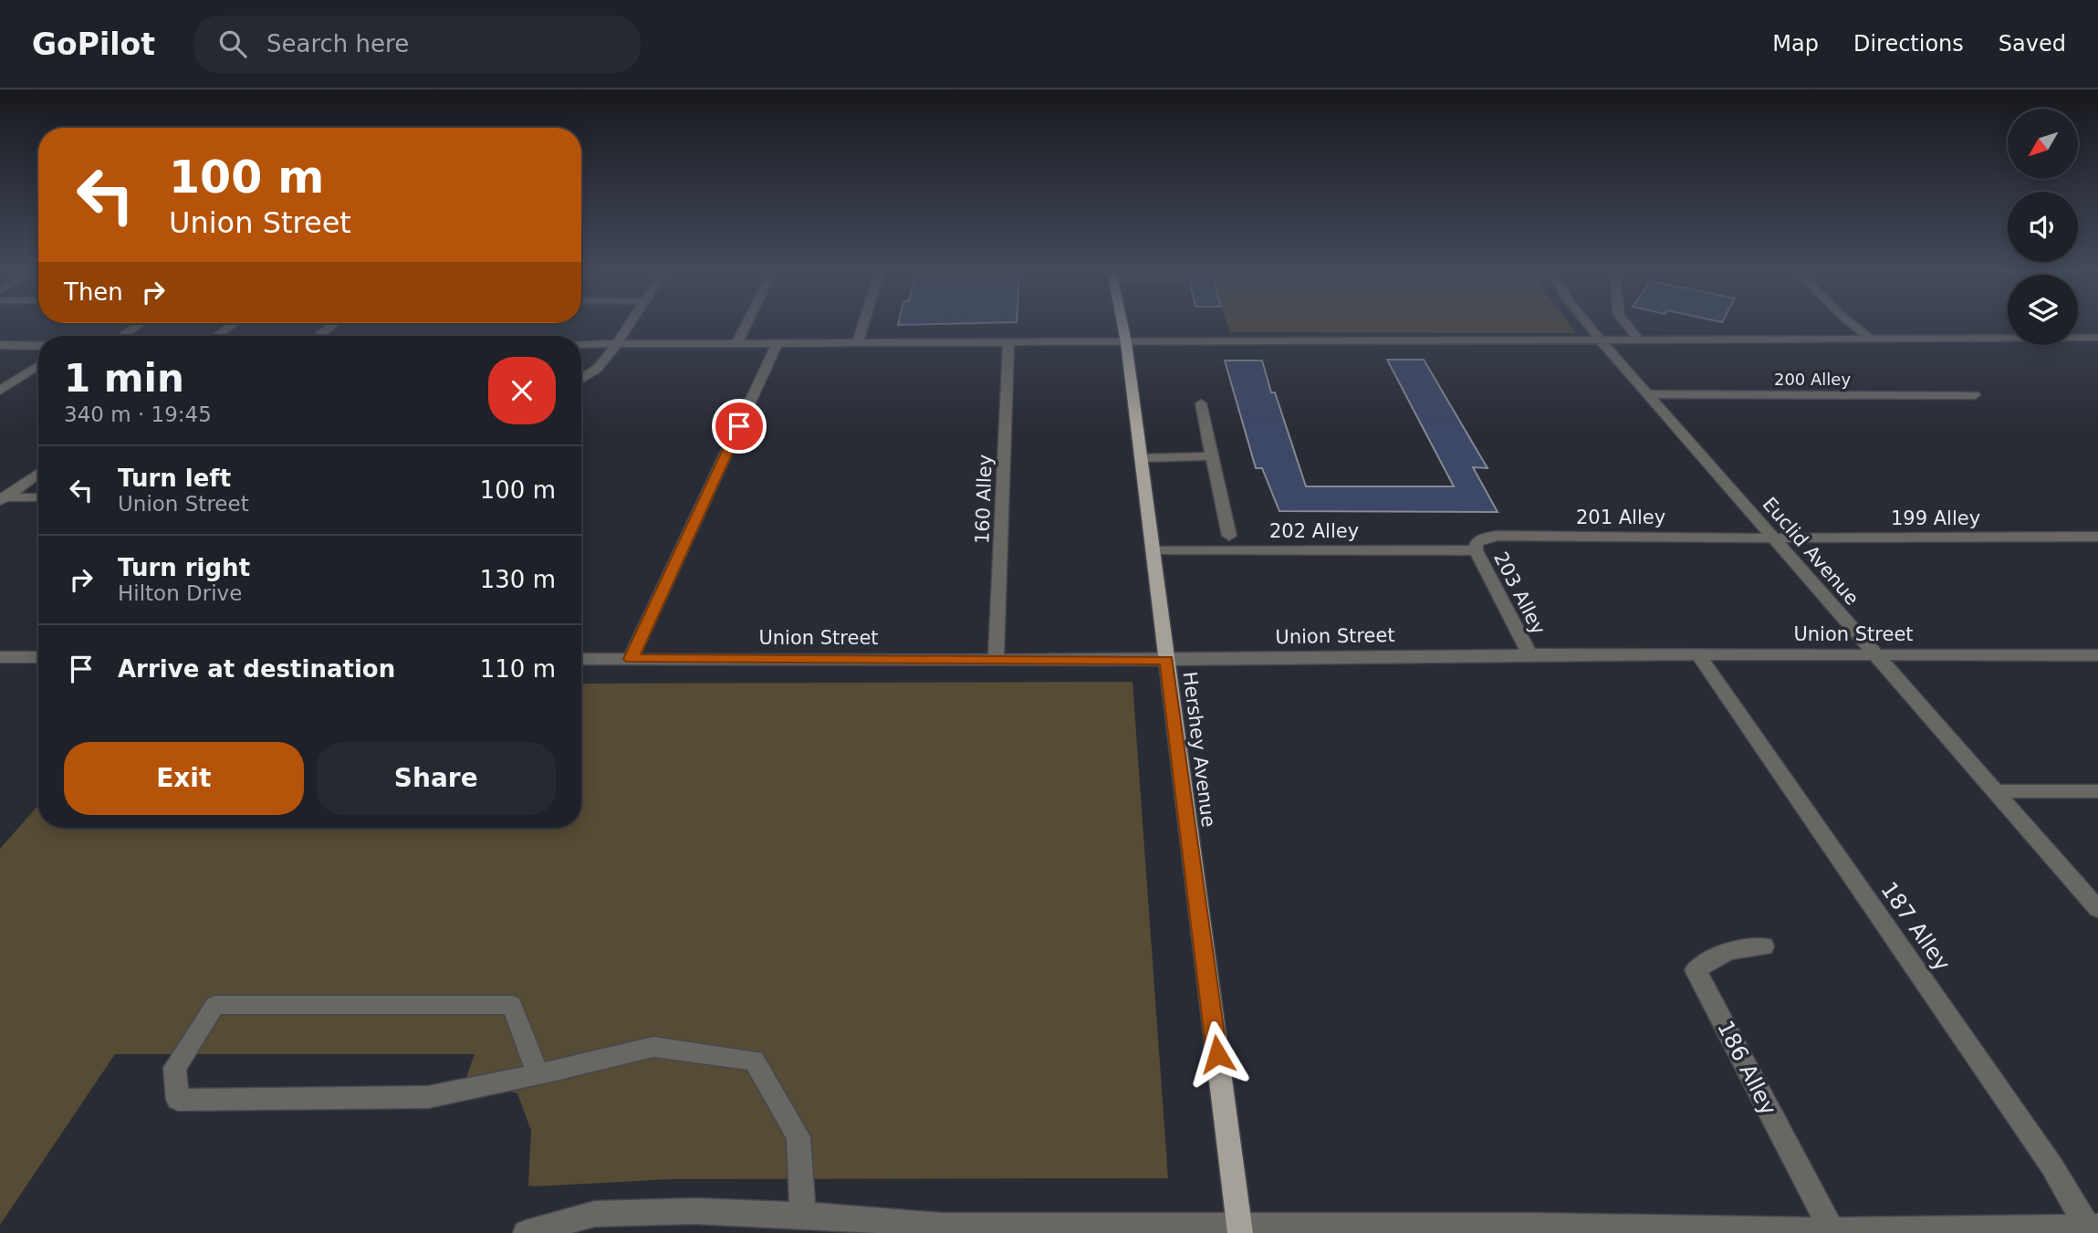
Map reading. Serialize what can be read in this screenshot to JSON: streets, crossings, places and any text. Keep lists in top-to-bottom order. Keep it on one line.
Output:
{"streets":{"main road":["Hershey Avenue"],"street":["200 Alley","160 Alley","201 Alley","199 Alley","202 Alley","Euclid Avenue","203 Alley","Union Street","187 Alley","186 Alley"]},"crossings":[["200 Alley","Euclid Avenue"],["160 Alley","Union Street"],["201 Alley","199 Alley"],["201 Alley","202 Alley"],["201 Alley","Euclid Avenue"],["201 Alley","203 Alley"],["199 Alley","Euclid Avenue"],["202 Alley","203 Alley"],["202 Alley","Hershey Avenue"],["Euclid Avenue","Union Street"],["203 Alley","Union Street"],["Union Street","Hershey Avenue"],["Union Street","187 Alley"]],"north":"bottom left","page":{"header":"GoPilot","search":"Search here","nav":["Map","Directions","Saved"],"turn":["100 m","Union Street"],"then":"Then","heading":["1 min","340 m · 19:45"],"list":[{"name":"Turn left","note":"Union Street","value":"100 m"},{"name":"Turn right","note":"Hilton Drive","value":"130 m"},{"name":"Arrive at destination","value":"110 m"}],"buttons":["Exit","Share"]}}
